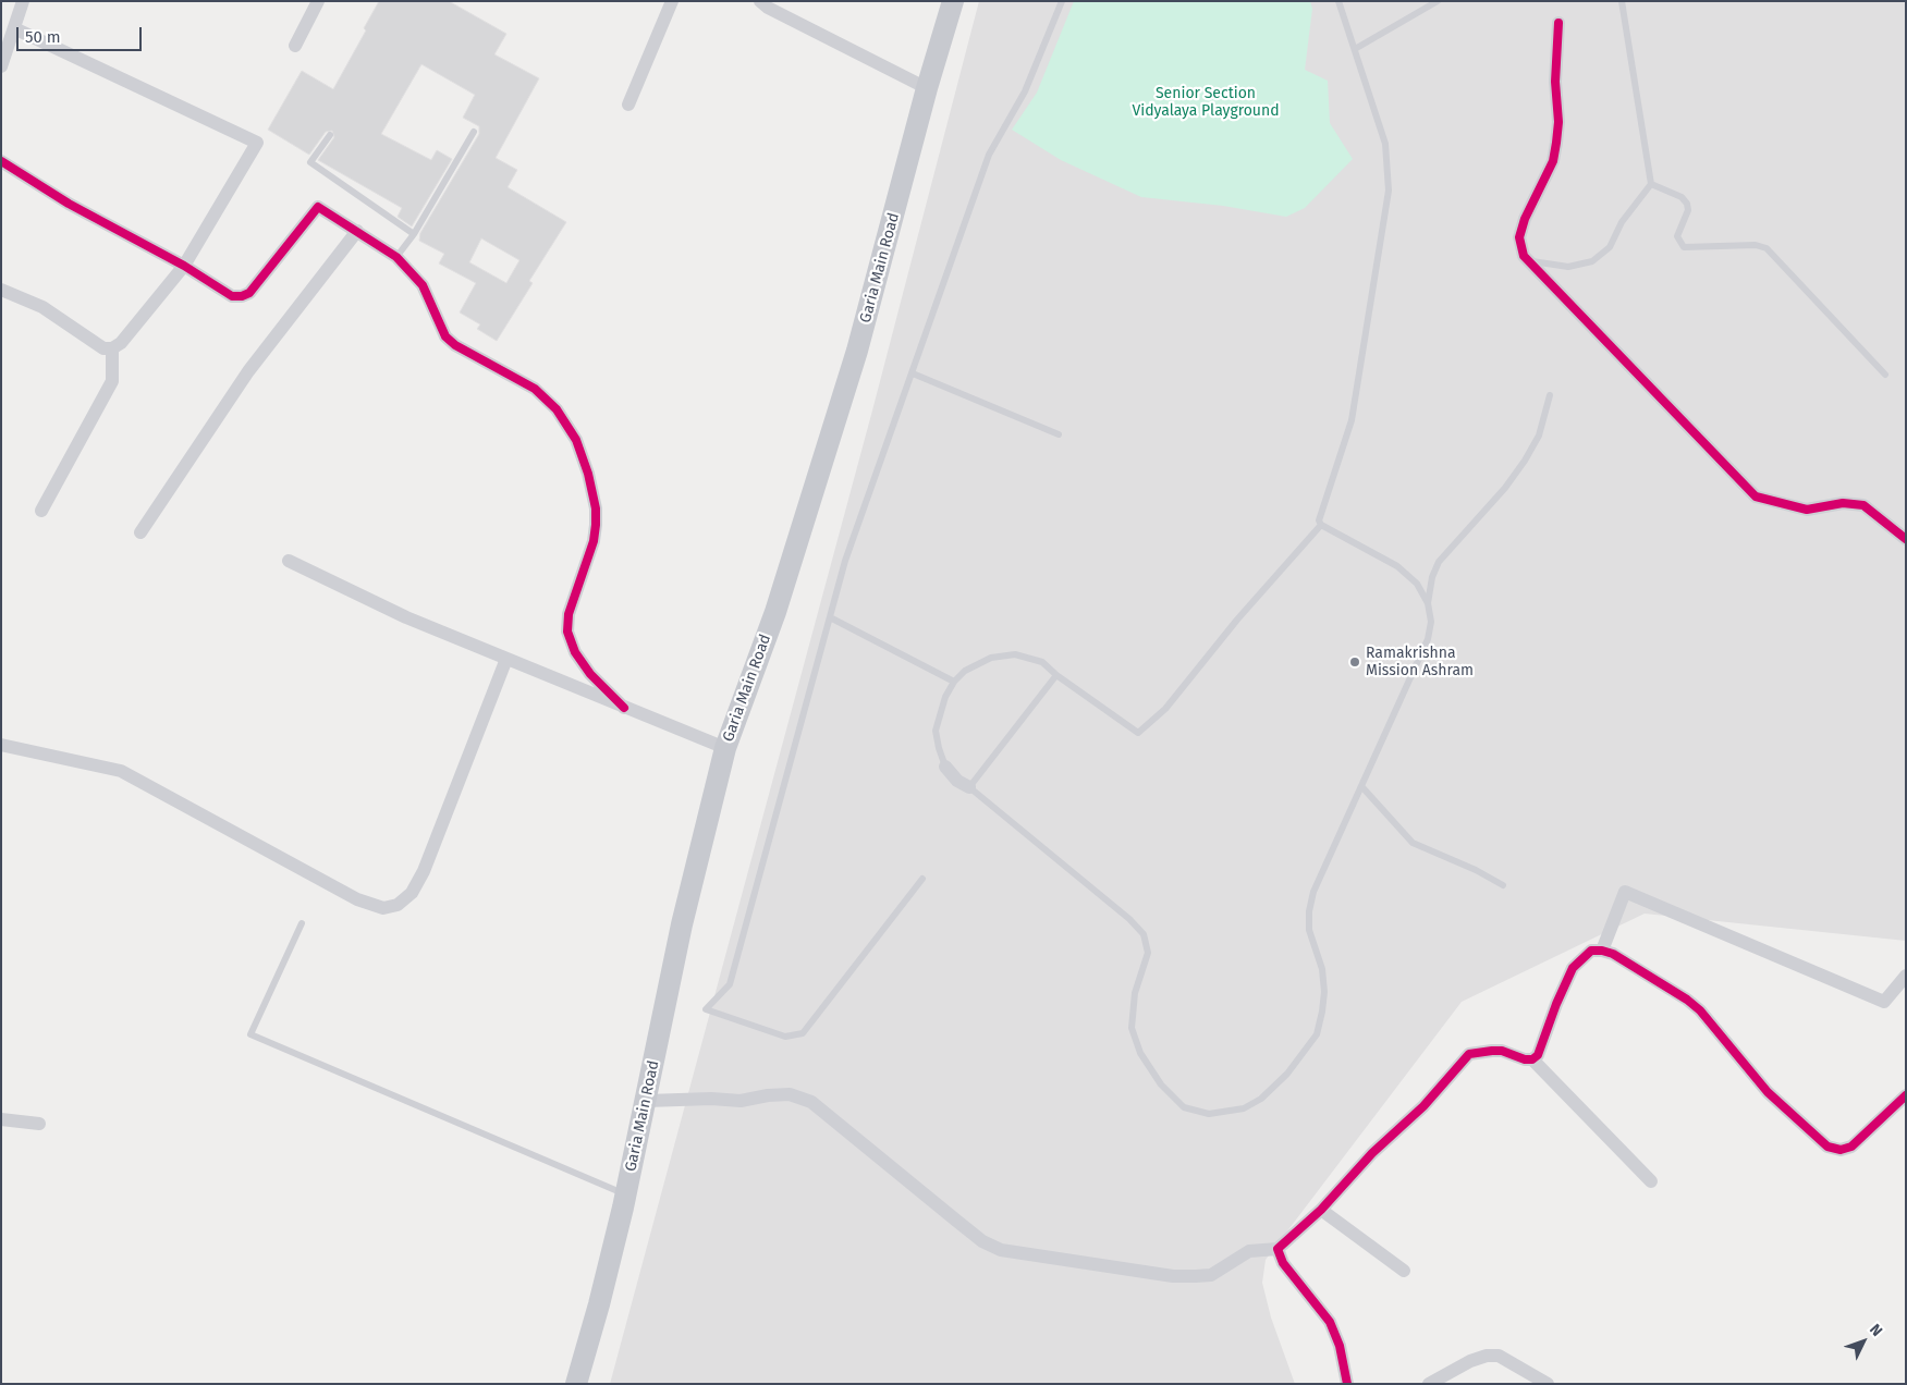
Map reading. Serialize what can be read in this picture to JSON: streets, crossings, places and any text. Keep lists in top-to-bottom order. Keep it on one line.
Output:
{"streets":{"main road":["Garia Main Road"]},"parks":["Senior Section Vidyalaya Playground"],"places":["Ramakrishna Mission Ashram"],"scale_bar":"50 m","north":"top right"}
